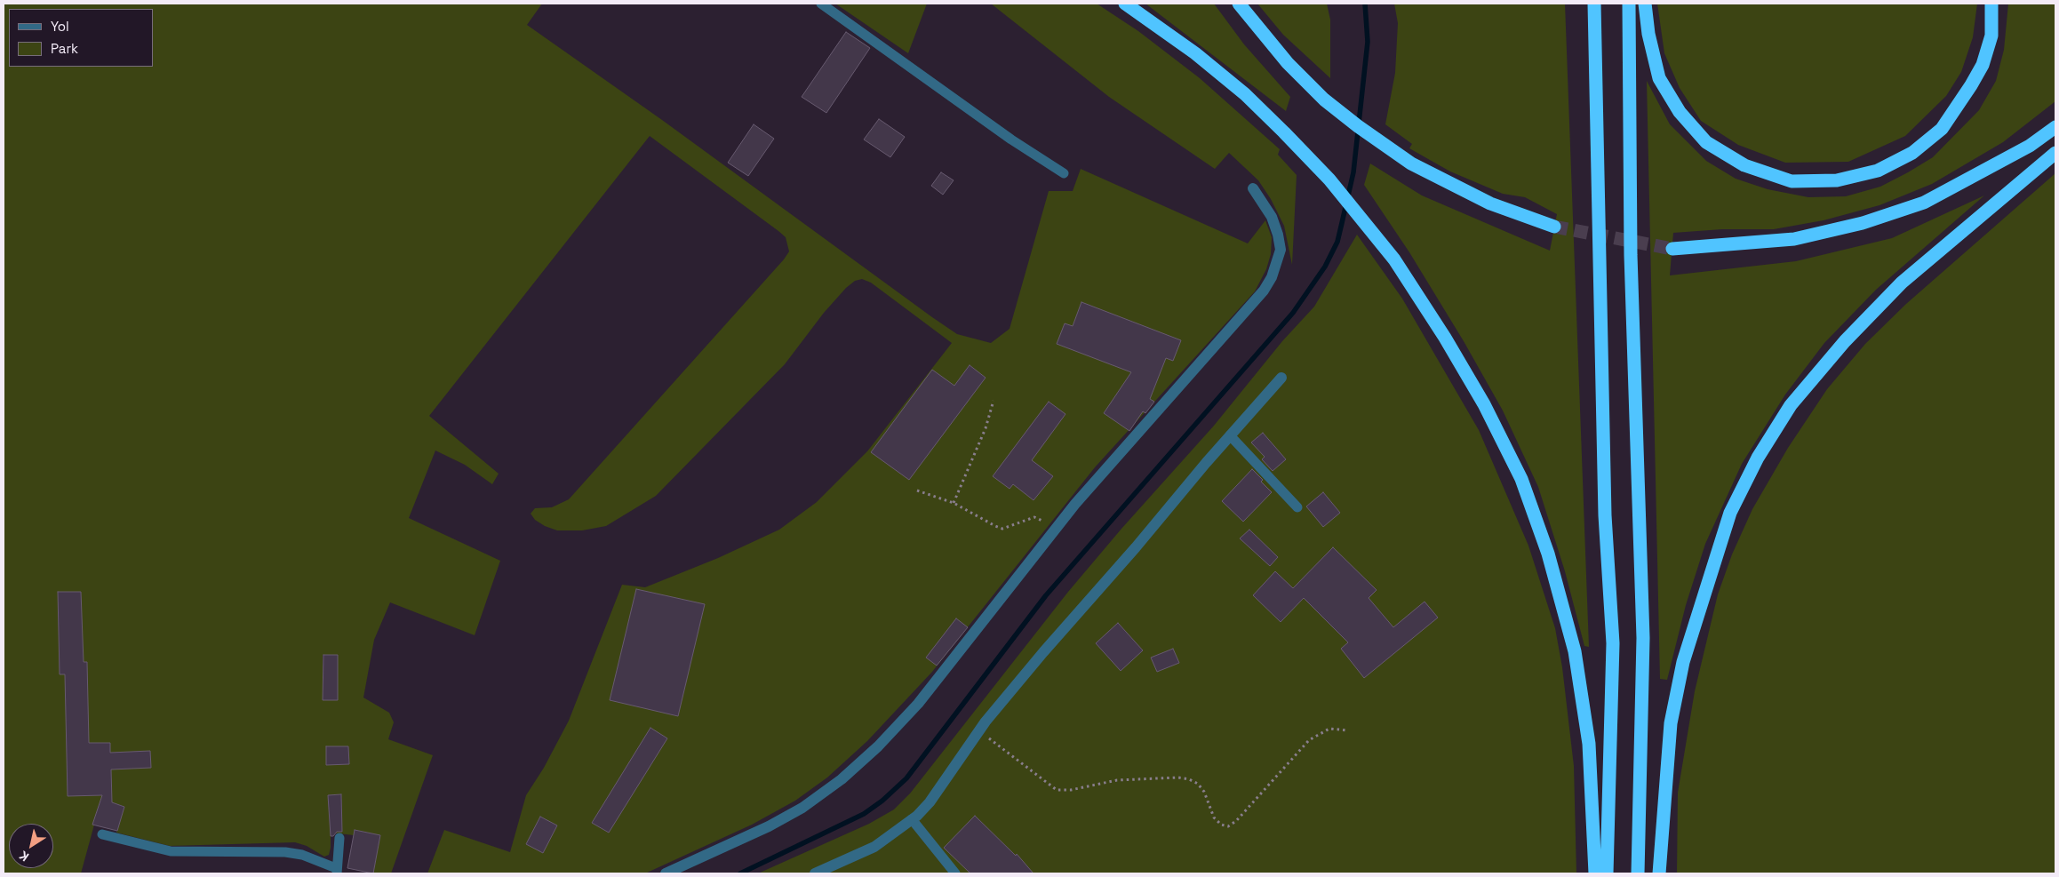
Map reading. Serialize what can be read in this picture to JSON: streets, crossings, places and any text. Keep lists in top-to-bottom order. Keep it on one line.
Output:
{"legend":["Yol","Park"],"north":"bottom left"}
